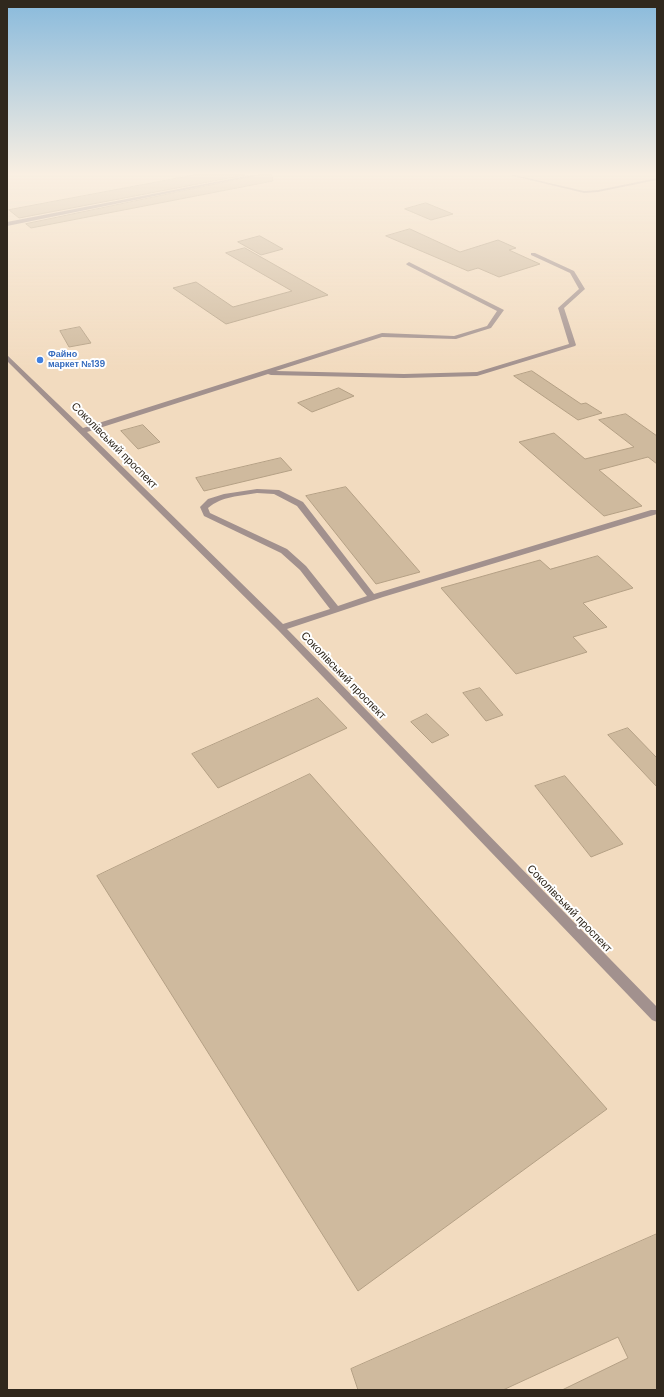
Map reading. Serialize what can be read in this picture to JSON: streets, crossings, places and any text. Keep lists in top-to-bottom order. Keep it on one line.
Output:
{"streets":{"street":["Соколівський проспект"]},"places":["Файно маркет №139"]}
